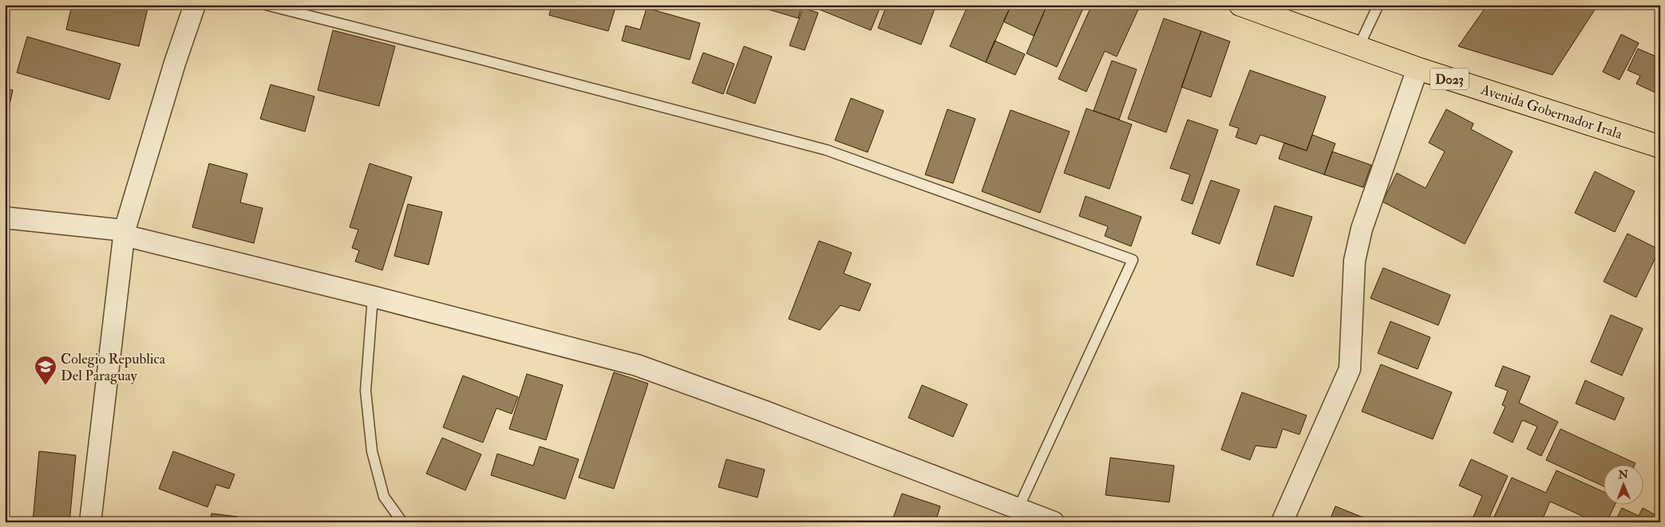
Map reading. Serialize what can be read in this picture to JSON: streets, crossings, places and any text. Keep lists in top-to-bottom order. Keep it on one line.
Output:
{"streets":{"main road":["D023","Avenida Gobernador Irala"]},"places":{"school or university":["Colegio Republica Del Paraguay"]},"north":"top"}
